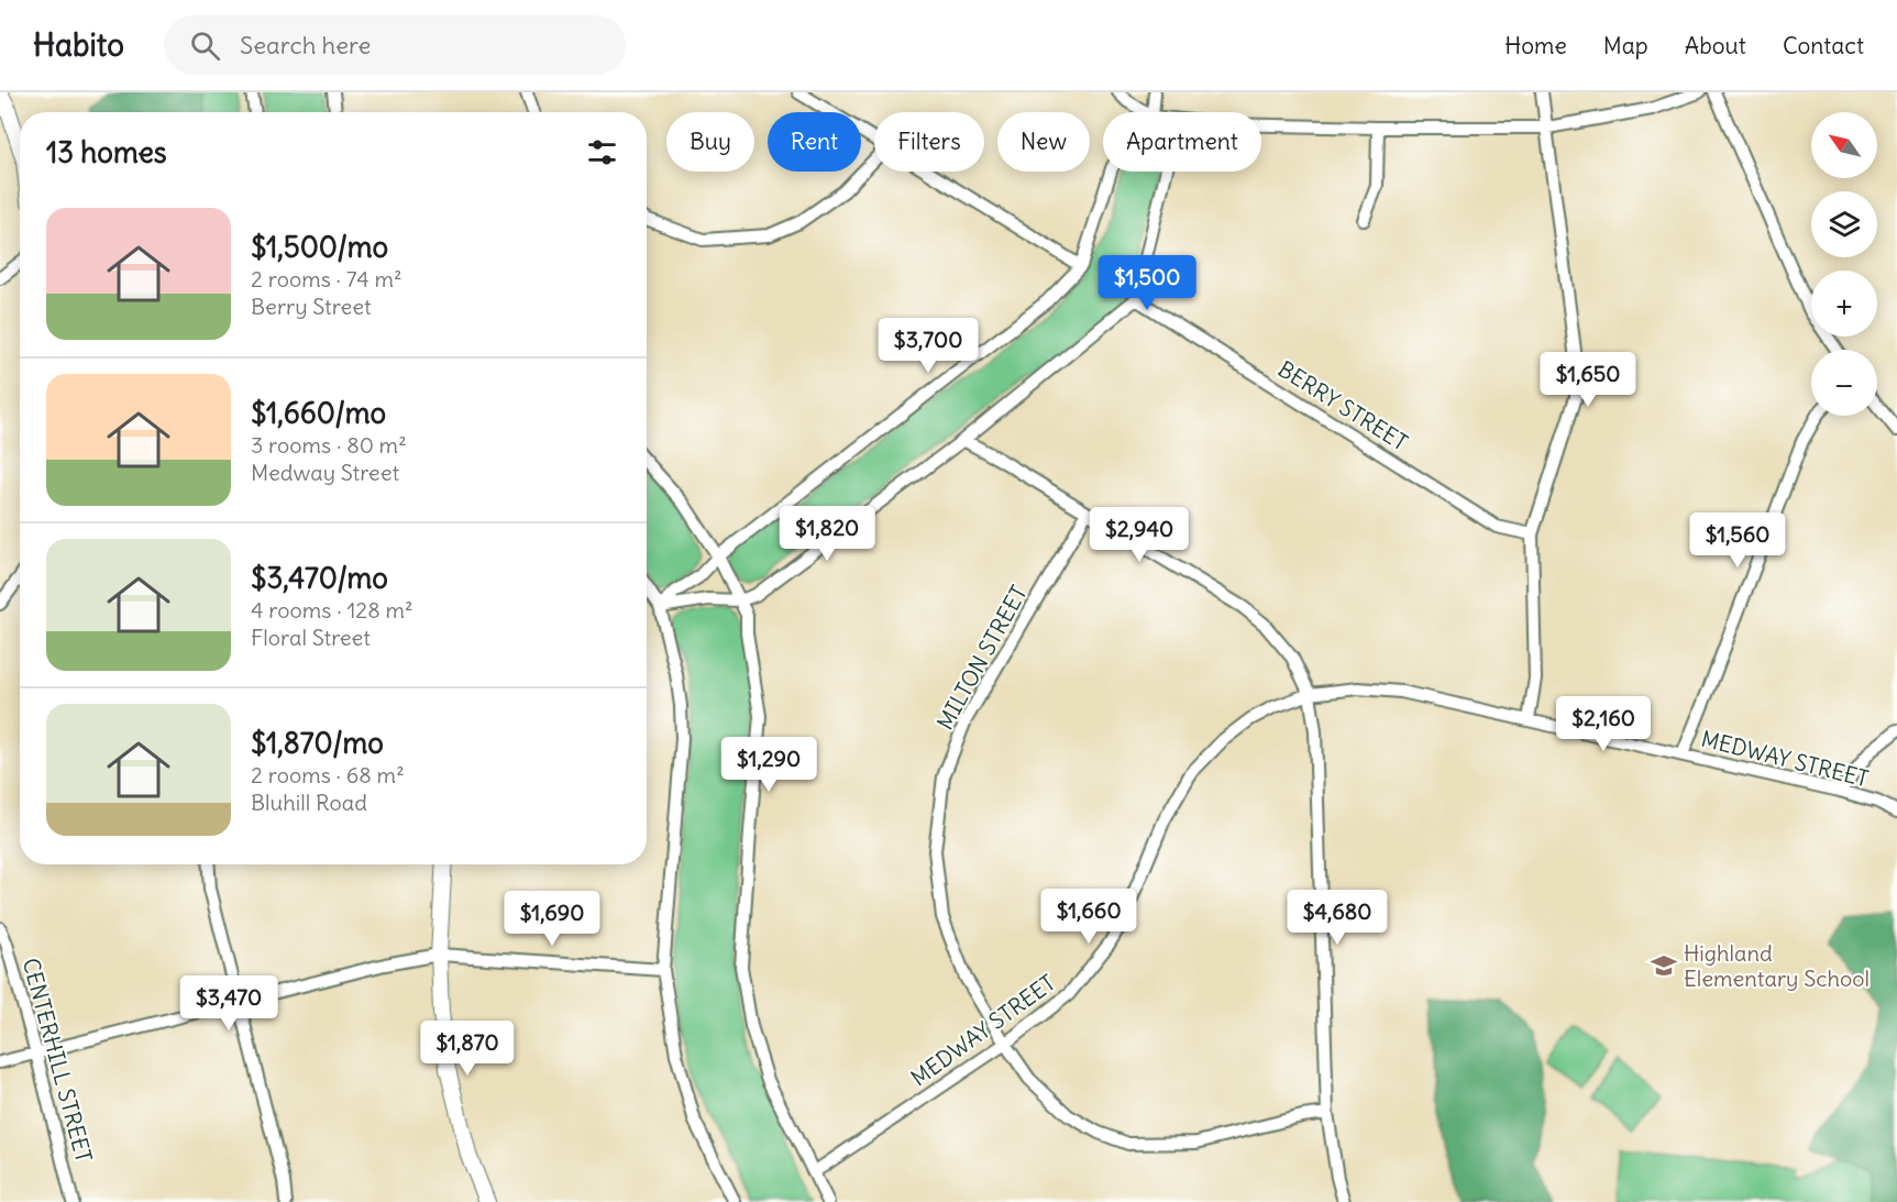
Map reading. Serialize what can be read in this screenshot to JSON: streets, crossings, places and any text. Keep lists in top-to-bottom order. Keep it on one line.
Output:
{"streets":{"street":["BERRY STREET","MILTON STREET","MEDWAY STREET","CENTERHILL STREET"]},"crossings":[["MILTON STREET","MEDWAY STREET"]],"places":{"school or university":["Highland Elementary School"]},"north":"top left","page":{"header":"Habito","search":"Search here","nav":["Home","Map","About","Contact"],"map_buttons":["+","−"],"chip":["Buy","Rent","Filters","New","Apartment"],"heading":"13 homes","list":[{"name":"$1,500/mo","note":"2 rooms · 74 m² · Berry Street"},{"name":"$1,660/mo","note":"3 rooms · 80 m² · Medway Street"},{"name":"$3,470/mo","note":"4 rooms · 128 m² · Floral Street"},{"name":"$1,870/mo","note":"2 rooms · 68 m² · Bluhill Road"}],"price":["$1,500","$3,700","$1,650","$1,820","$2,940","$1,560","$2,160","$1,290","$1,660","$4,680","$1,690","$3,470","$1,870"]}}
